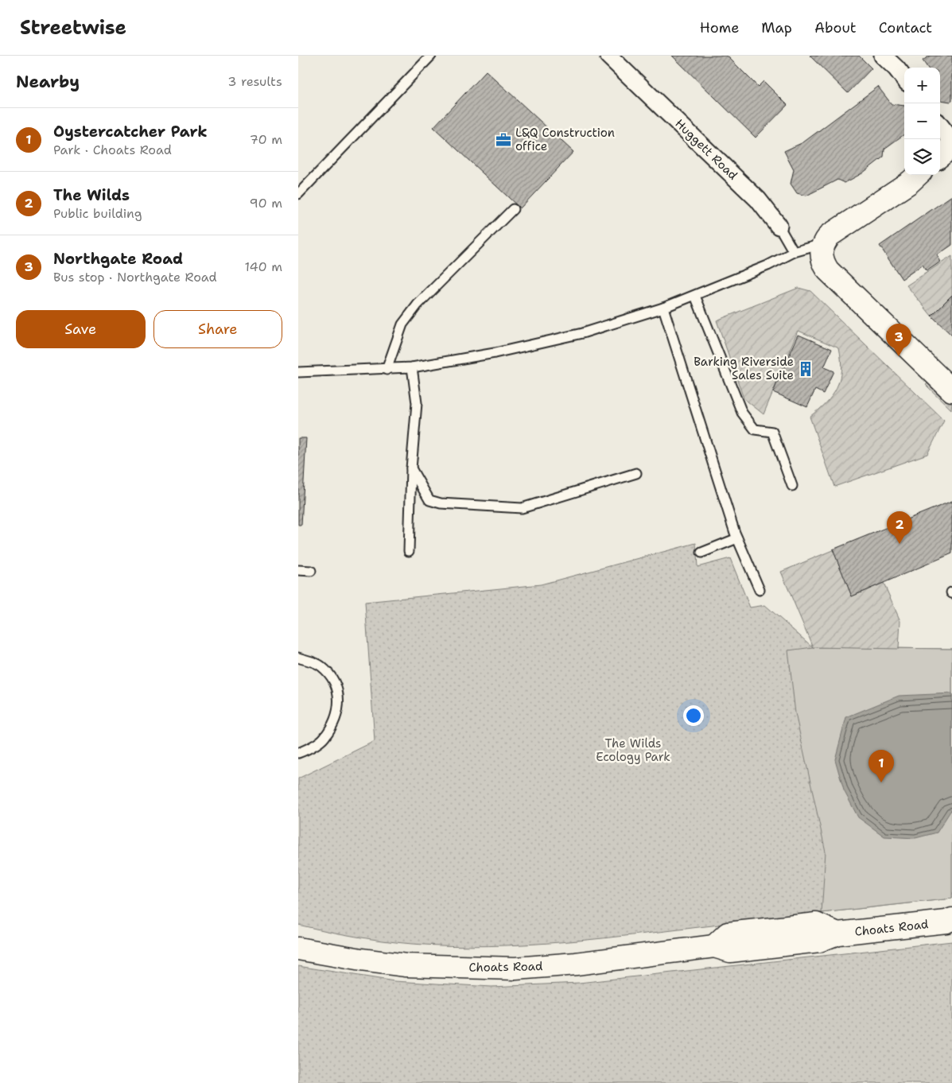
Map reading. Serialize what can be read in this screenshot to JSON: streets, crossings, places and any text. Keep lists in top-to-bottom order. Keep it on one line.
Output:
{"streets":{"street":["Huggett Road","Choats Road"]},"parks":["The Wilds Ecology Park"],"places":{"office":["L&Q Construction office"],"building":["Barking Riverside Sales Suite"]},"page":{"header":"Streetwise","nav":["Home","Map","About","Contact"],"heading":["Nearby","3 results"],"map_buttons":["+","−"],"list":[{"mark":"1","name":"Oystercatcher Park","note":"Park · Choats Road","value":"70 m"},{"mark":"2","name":"The Wilds","note":"Public building","value":"90 m"},{"mark":"3","name":"Northgate Road","note":"Bus stop · Northgate Road","value":"140 m"}],"buttons":["Save","Share"],"pins":["3","2","1"]}}
